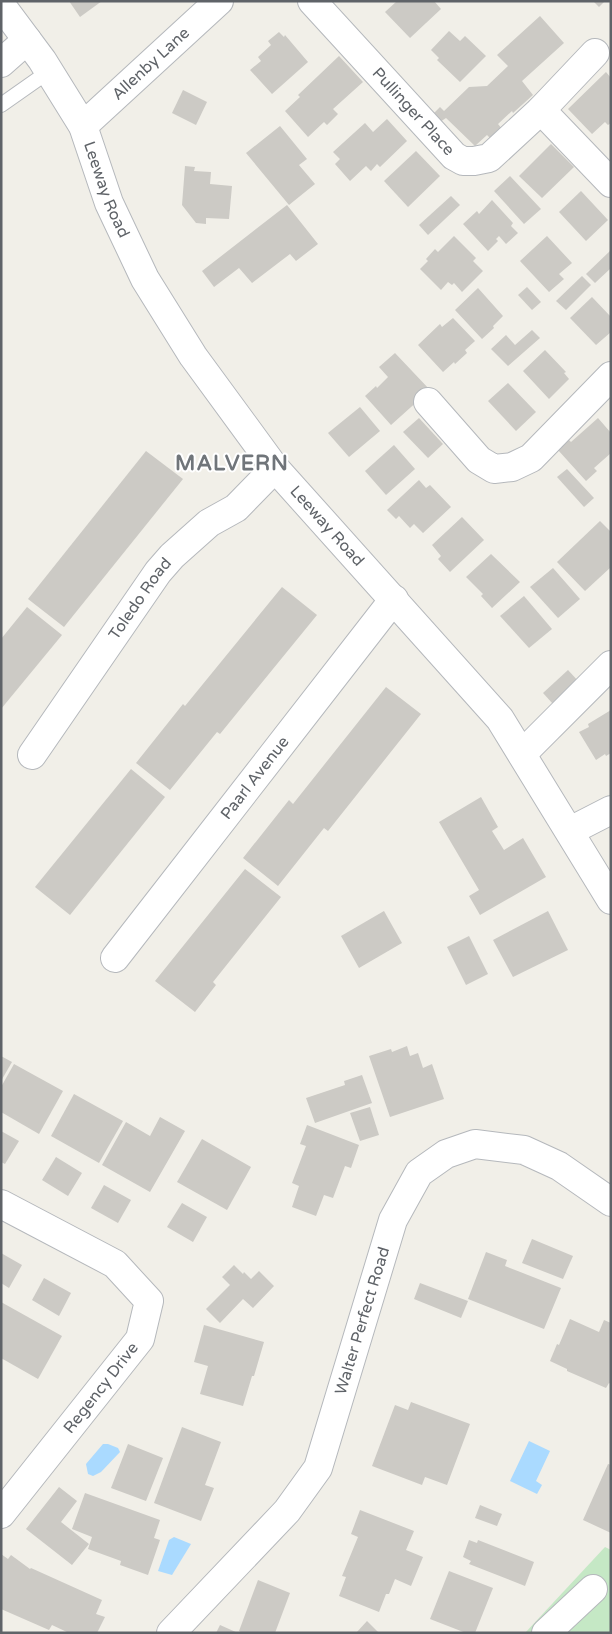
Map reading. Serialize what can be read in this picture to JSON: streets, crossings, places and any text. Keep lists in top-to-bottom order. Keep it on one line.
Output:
{"streets":{"street":["Allenby Lane","Pullinger Place","Leeway Road","Toledo Road","Paarl Avenue","Walter Perfect Road","Regency Drive"]},"crossings":[["Allenby Lane","Leeway Road"],["Leeway Road","Toledo Road"],["Leeway Road","Paarl Avenue"]],"districts":["MALVERN"]}
